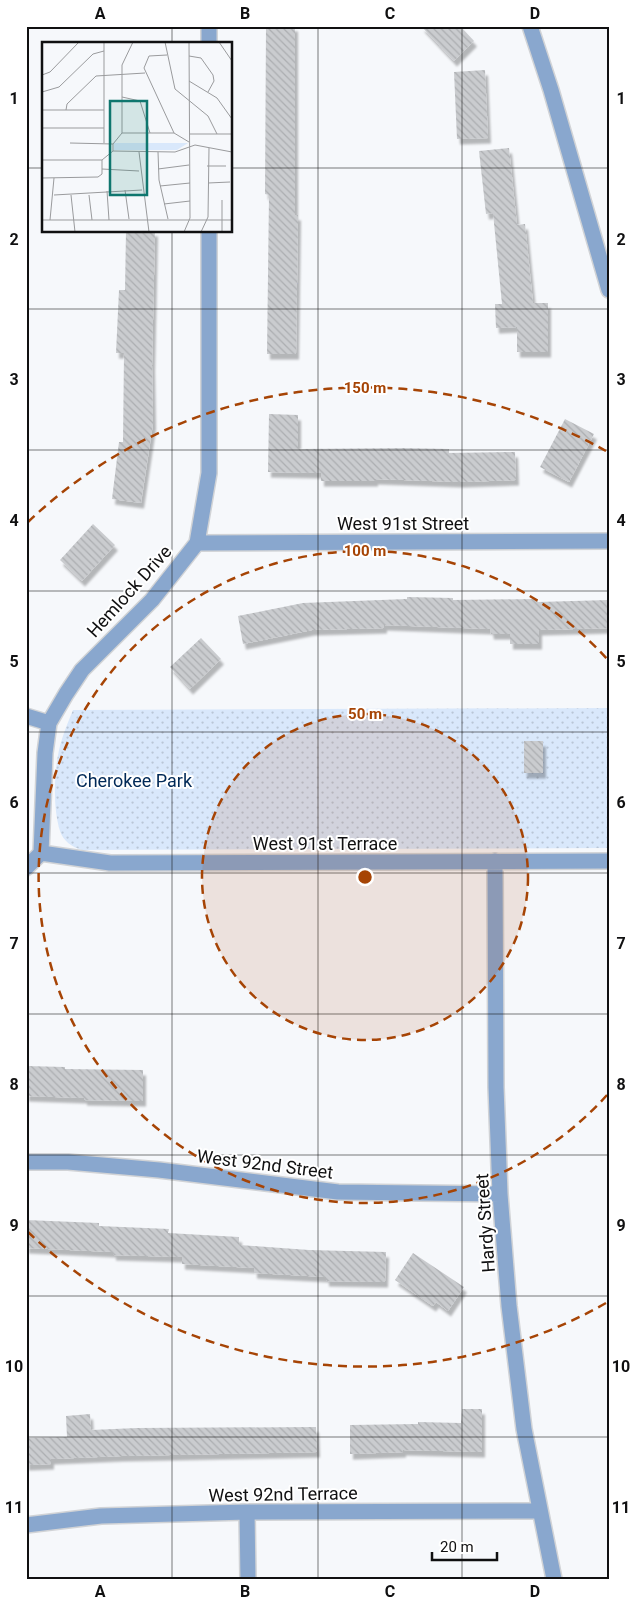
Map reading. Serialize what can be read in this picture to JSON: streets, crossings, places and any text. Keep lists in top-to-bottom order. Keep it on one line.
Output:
{"streets":{"street":["West 91st Street","Hemlock Drive","West 91st Terrace","West 92nd Street","Hardy Street","West 92nd Terrace"]},"crossings":[["West 91st Street","Hemlock Drive"],["Hemlock Drive","West 91st Terrace"],["West 91st Terrace","Hardy Street"],["West 92nd Street","Hardy Street"],["Hardy Street","West 92nd Terrace"]],"parks":["Cherokee Park"],"scale_bar":"20 m","grid":{"columns":["A","B","C","D"],"rows":["1","2","3","4","5","6","7","8","9","10","11"]},"rings":["150 m","100 m","50 m"]}
